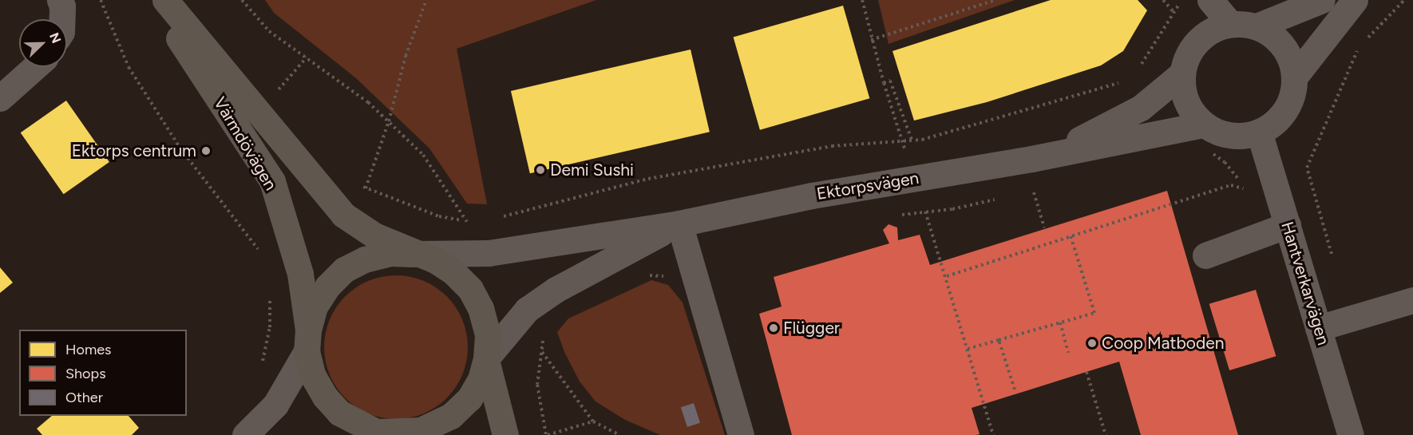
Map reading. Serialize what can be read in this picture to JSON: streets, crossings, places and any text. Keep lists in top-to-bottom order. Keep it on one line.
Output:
{"streets":{"main road":["Värmdövägen"],"street":["Ektorpsvägen","Hantverkarvägen"]},"crossings":[["Värmdövägen","Ektorpsvägen"],["Ektorpsvägen","Hantverkarvägen"]],"places":["Ektorps centrum","Demi Sushi","Flügger","Coop Matboden"],"legend":["Homes","Shops","Other"],"north":"top right"}
